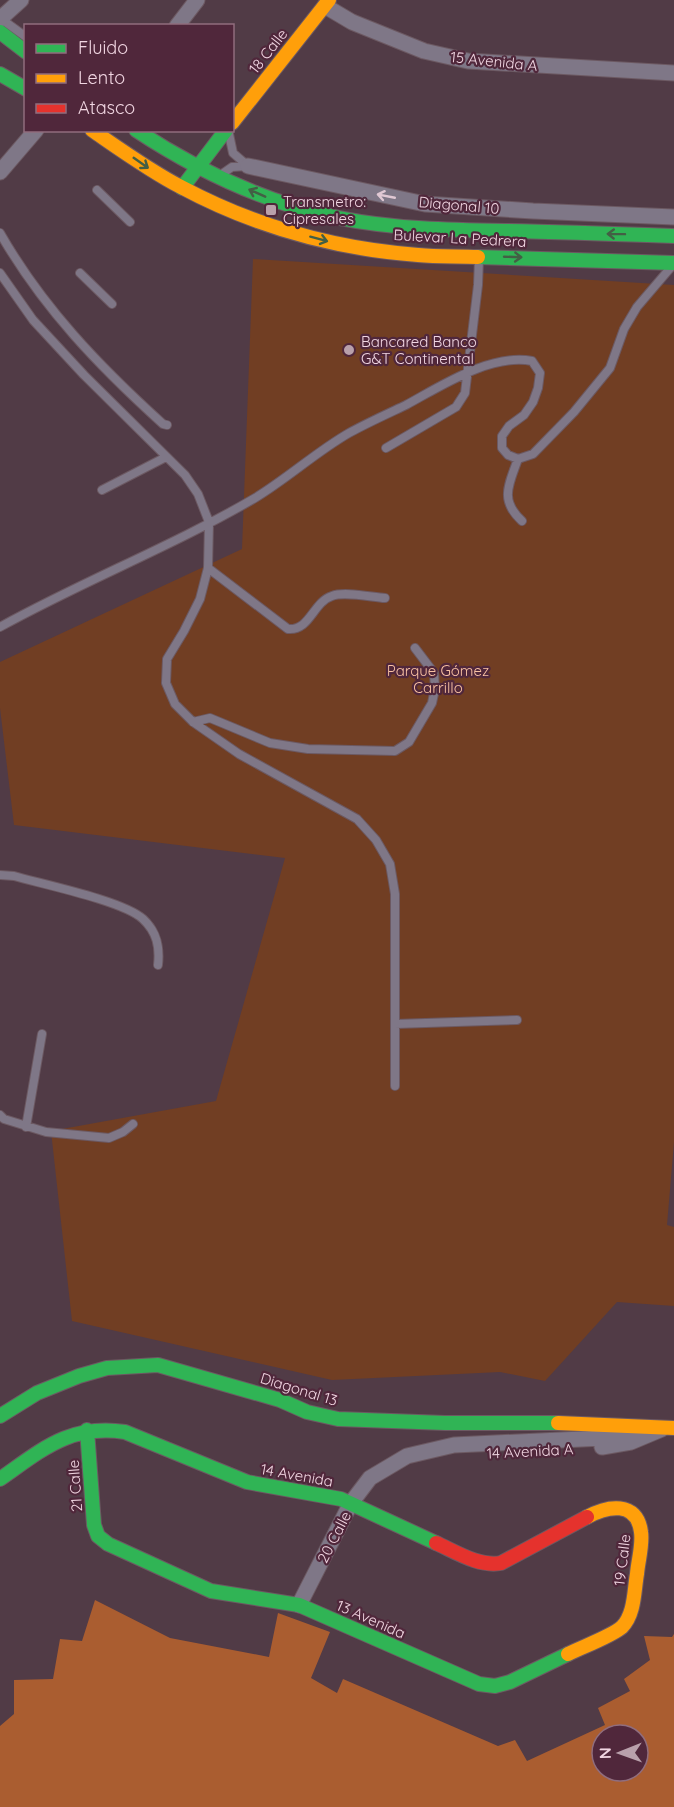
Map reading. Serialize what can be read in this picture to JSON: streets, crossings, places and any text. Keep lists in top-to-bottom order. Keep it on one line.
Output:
{"streets":{"street":["18 Calle","15 Avenida A","Diagonal 10","Bulevar La Pedrera","Diagonal 13","14 Avenida A","14 Avenida","21 Calle","20 Calle","19 Calle","13 Avenida"]},"crossings":[["18 Calle","15 Avenida A"],["Diagonal 13","14 Avenida A"],["14 Avenida A","20 Calle"],["14 Avenida","21 Calle"],["14 Avenida","20 Calle"],["14 Avenida","19 Calle"],["21 Calle","13 Avenida"],["20 Calle","13 Avenida"],["19 Calle","13 Avenida"]],"one_way":["Diagonal 10"],"parks":["Parque Gómez Carrillo"],"places":{"transit":["Transmetro: Cipresales"],"other":["Bancared Banco G&T Continental"]},"legend":["Fluido","Lento","Atasco"],"north":"left"}
